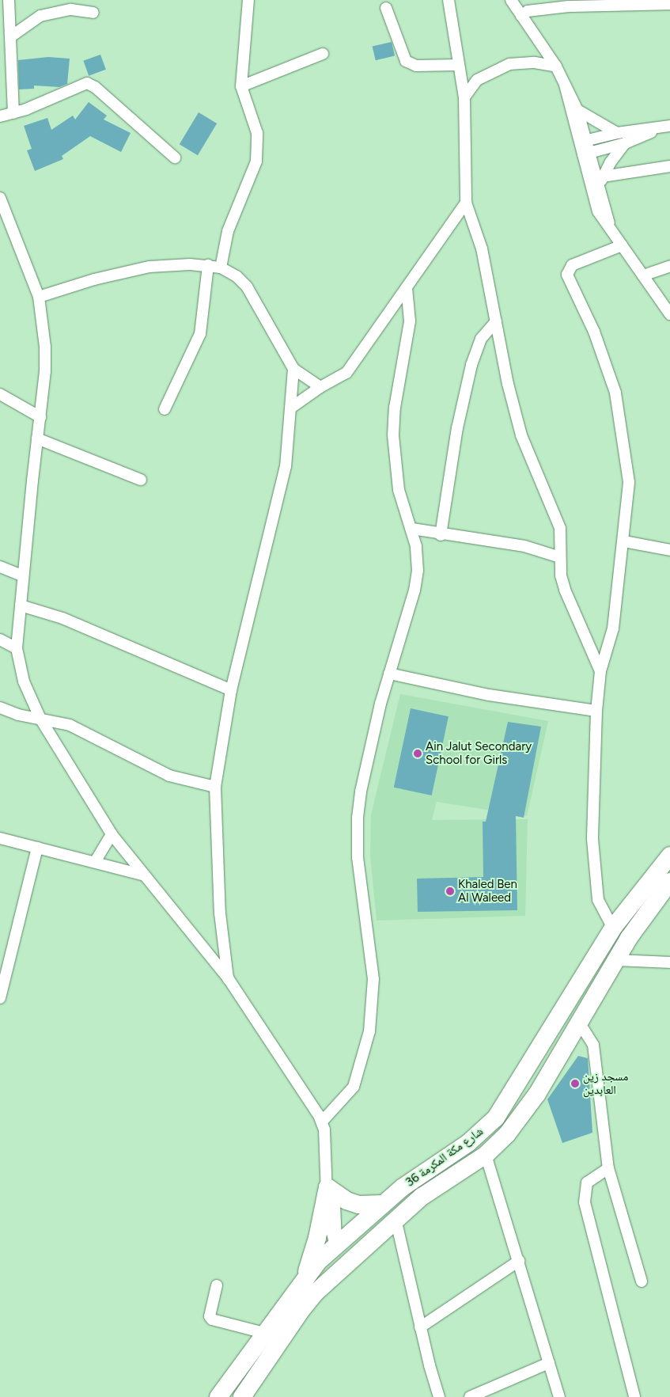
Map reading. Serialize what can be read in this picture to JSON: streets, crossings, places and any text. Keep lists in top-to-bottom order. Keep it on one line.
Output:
{"streets":{"main road":["شارع مكة المكرمة 36"]},"places":["Ain Jalut Secondary School for Girls","Khaled Ben Al Waleed","مسجد زين العابدين"]}
